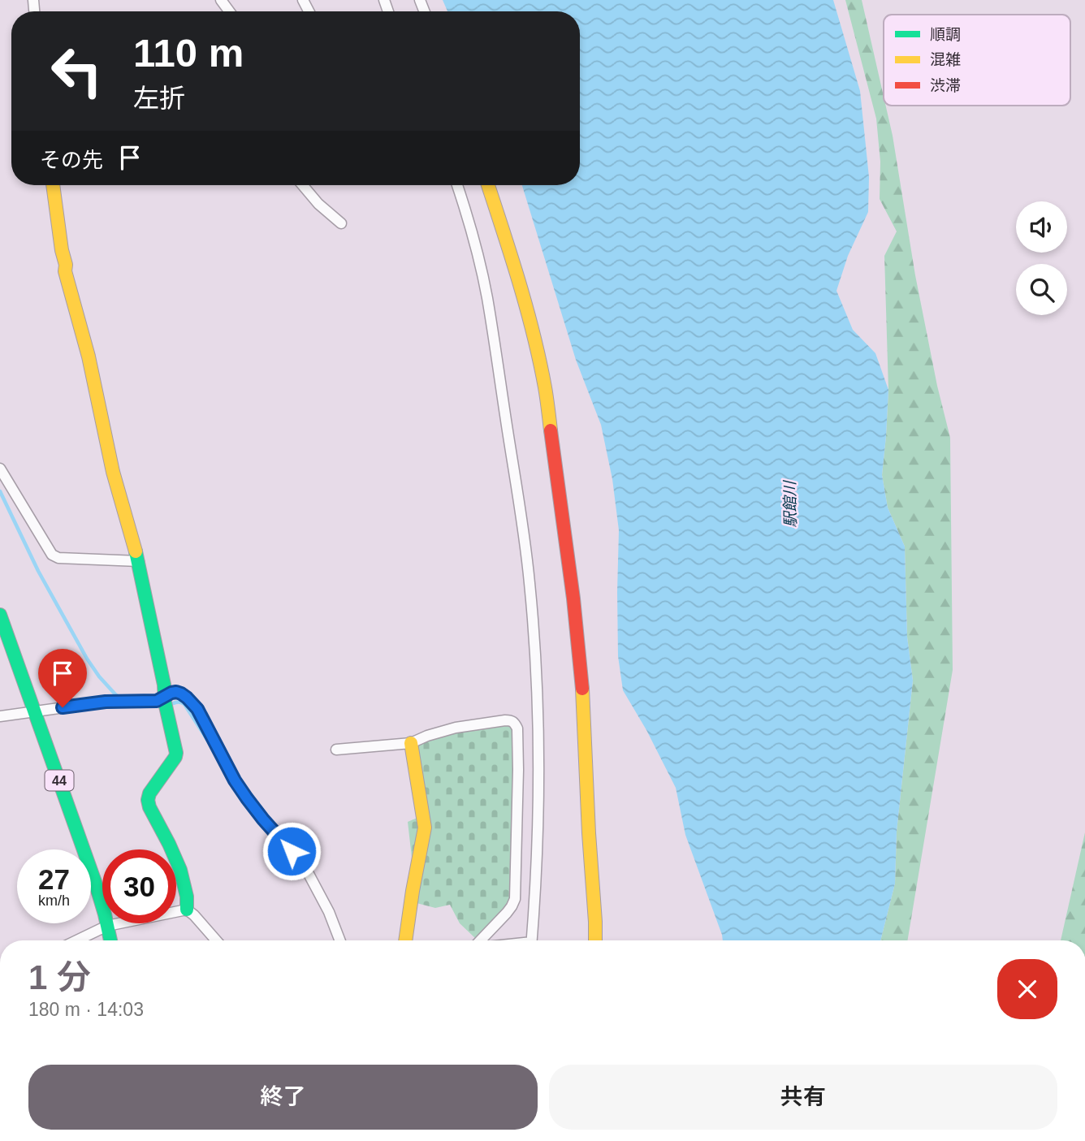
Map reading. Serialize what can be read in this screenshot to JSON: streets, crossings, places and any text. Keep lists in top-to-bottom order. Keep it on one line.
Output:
{"streets":{"street":["44"]},"water":["駅館川"],"legend":["順調","混雑","渋滞"],"page":{"turn":["110 m","左折"],"then":"その先","speed":"27 km/h","limit":"30","heading":["1 分","180 m · 14:03"],"buttons":["終了","共有"]}}
